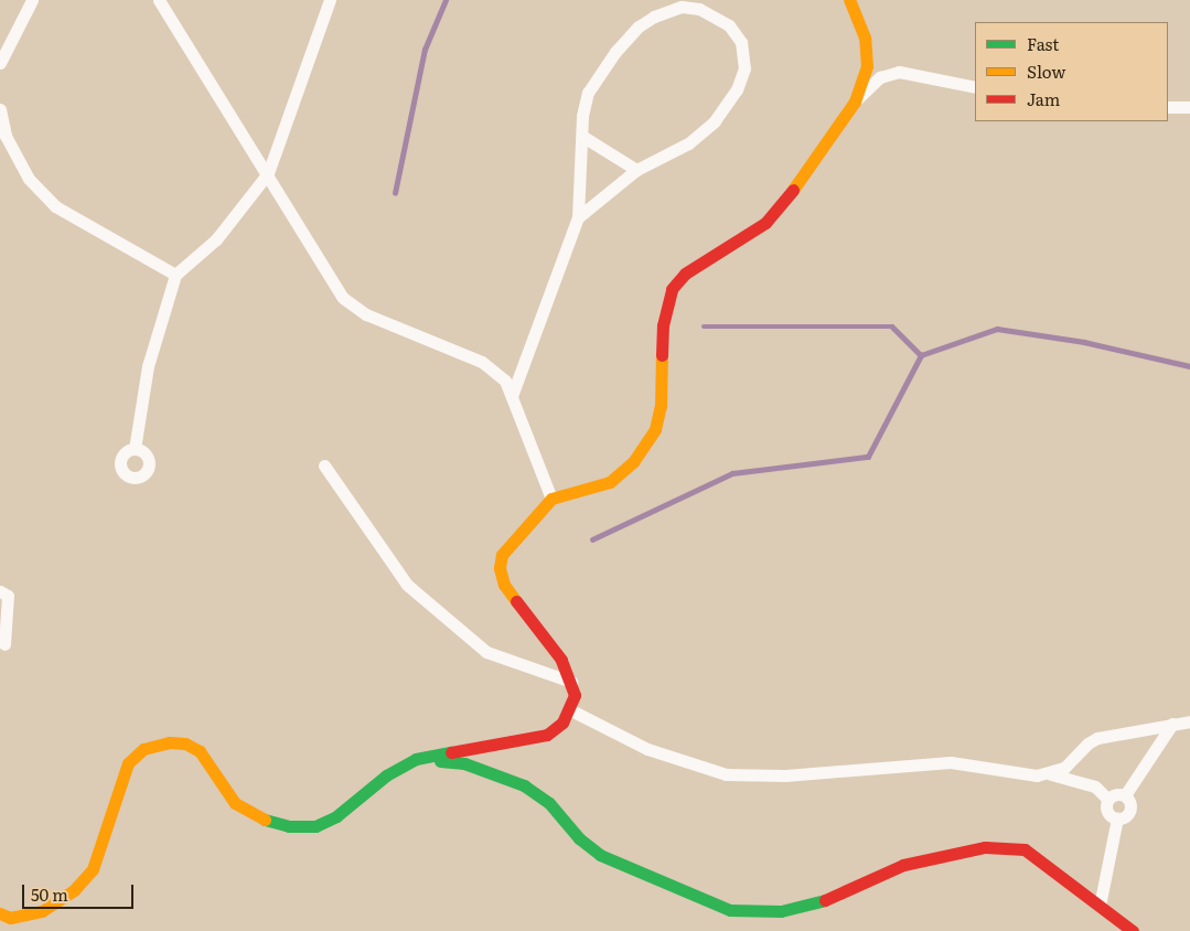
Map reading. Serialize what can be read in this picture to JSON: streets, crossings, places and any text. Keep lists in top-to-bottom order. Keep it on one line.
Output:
{"legend":["Fast","Slow","Jam"],"scale_bar":"50 m"}
